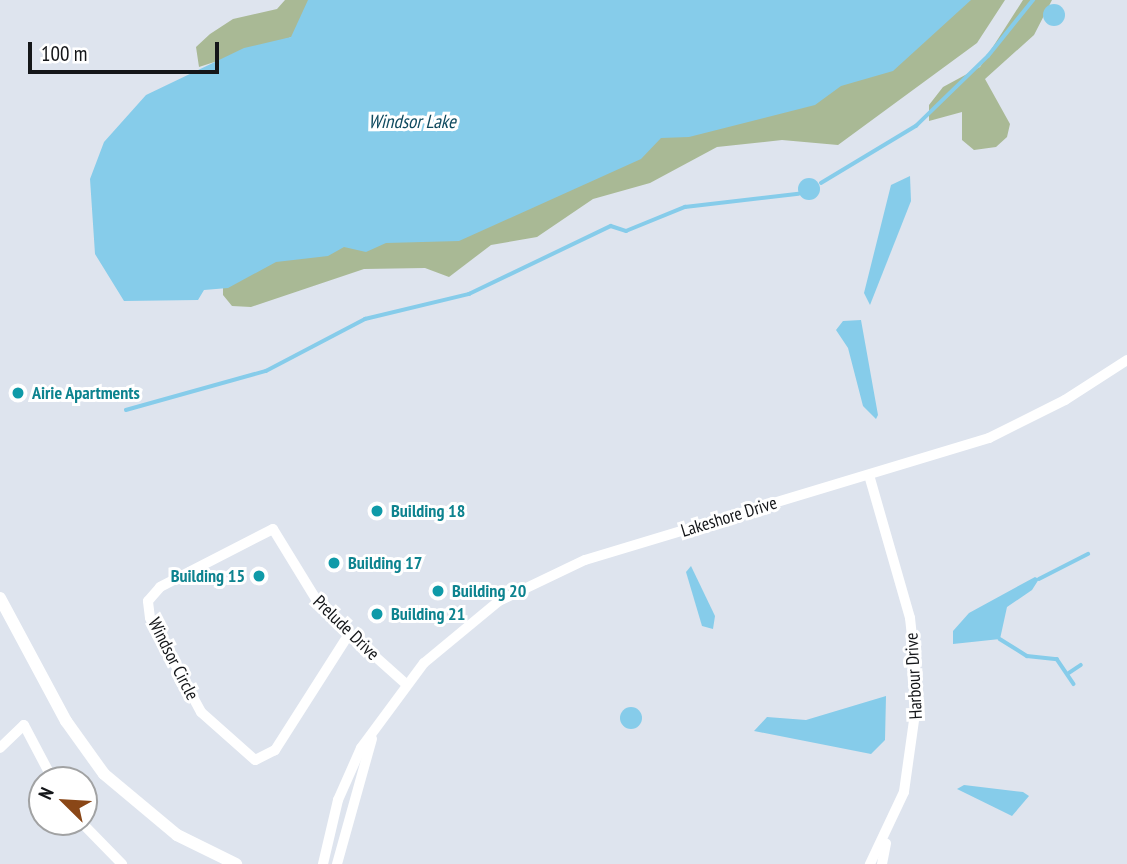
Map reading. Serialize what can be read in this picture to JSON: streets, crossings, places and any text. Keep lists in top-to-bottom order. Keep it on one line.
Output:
{"streets":{"street":["Lakeshore Drive","Prelude Drive","Windsor Circle","Harbour Drive"]},"crossings":[["Lakeshore Drive","Prelude Drive"],["Lakeshore Drive","Harbour Drive"],["Prelude Drive","Windsor Circle"]],"water":["Windsor Lake"],"places":["Airie Apartments","Building 18","Building 17","Building 15","Building 20","Building 21"],"scale_bar":"100 m","north":"top left"}
